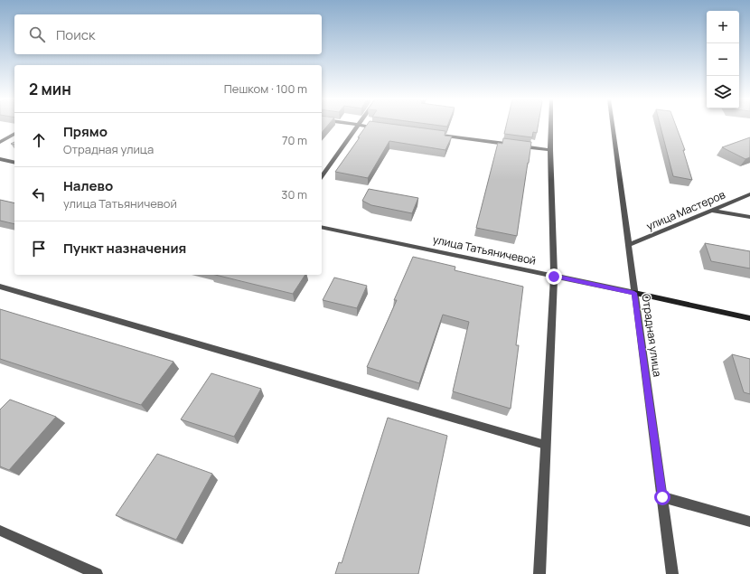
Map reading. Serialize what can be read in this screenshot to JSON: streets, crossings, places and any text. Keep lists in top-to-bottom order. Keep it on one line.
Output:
{"streets":{"street":["улица Мастеров","улица Татьяничевой","Отрадная улица"]},"crossings":[["улица Мастеров","Отрадная улица"],["улица Татьяничевой","Отрадная улица"]],"page":{"map_buttons":["+","−"],"search":"Поиск","heading":["2 мин","Пешком · 100 m"],"list":[["Прямо","Отрадная улица","70 m"],["Налево","улица Татьяничевой","30 m"],"Пункт назначения"]}}
